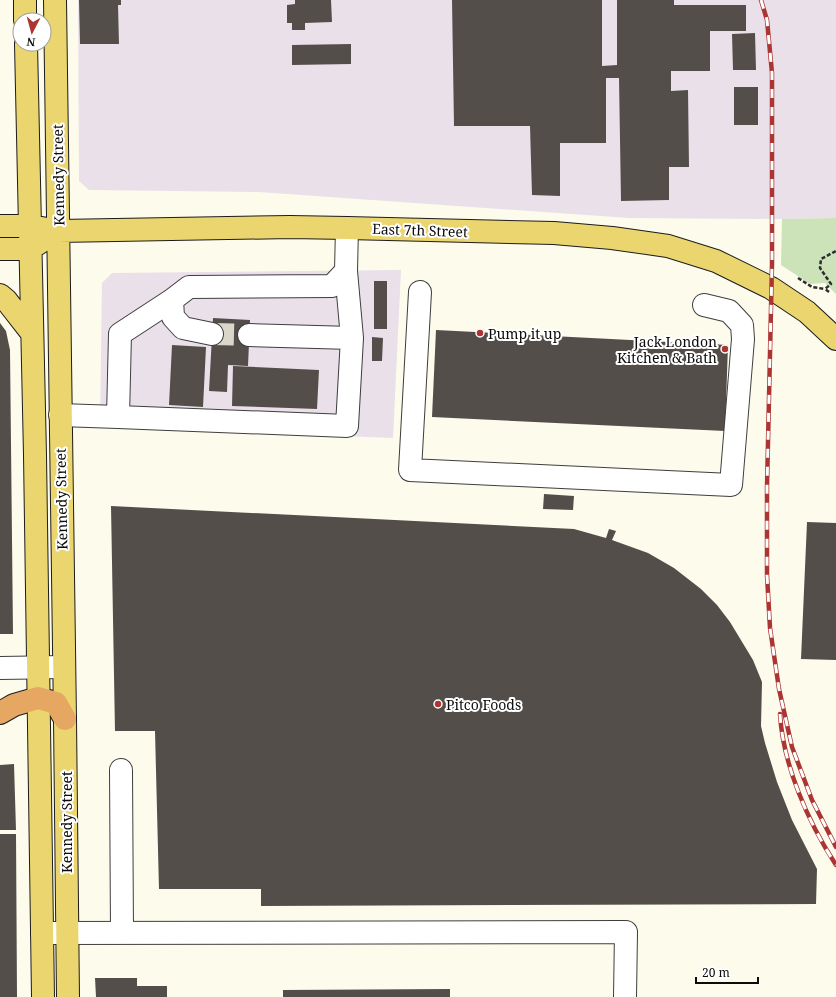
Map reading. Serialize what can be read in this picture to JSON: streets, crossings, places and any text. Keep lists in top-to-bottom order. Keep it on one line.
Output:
{"streets":{"main road":["Kennedy Street","East 7th Street"]},"crossings":[["Kennedy Street","East 7th Street"]],"places":["Pump it up","Jack London Kitchen & Bath","Pitco Foods"],"scale_bar":"20 m","north":"bottom"}
